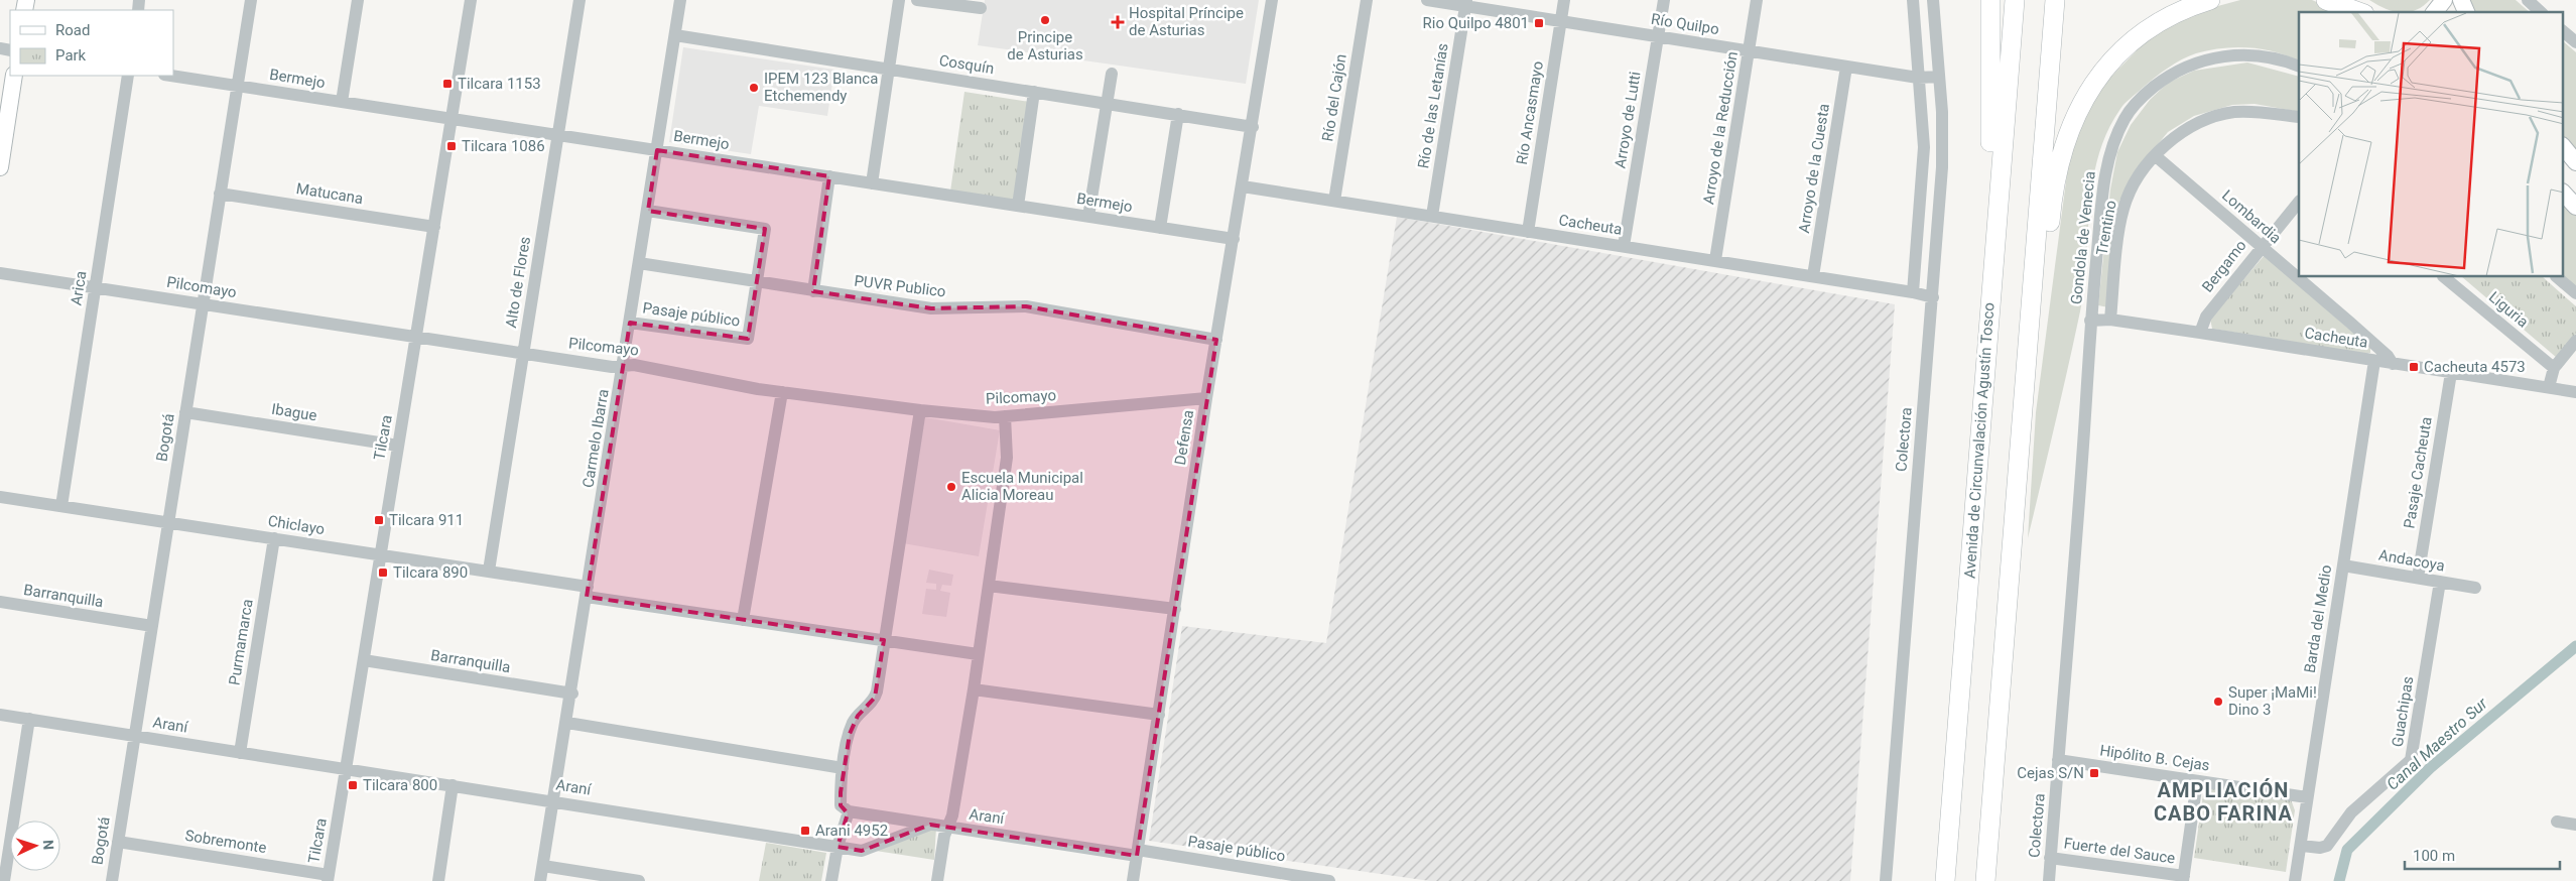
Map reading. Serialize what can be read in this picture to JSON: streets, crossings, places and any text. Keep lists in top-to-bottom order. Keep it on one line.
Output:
{"streets":{"highway":["Avenida de Circunvalación Agustín Tosco"],"street":["Río Quilpo","Cosquín","Bermejo","Río del Cajón","Río de las Letanías","Río Ancasmayo","Arroyo de Lutti","Arroyo de la Reducción","Arroyo de la Cuesta","Matucana","Lombardia","Cacheuta","Trentino","Gondola de Venecia","Bergamo","Alto de Flores","PUVR Publico","Pilcomayo","Arica","Liguria","Pasaje público","Ibague","Bogotá","Tilcara","Defensa","Carmelo Ibarra","Colectora","Pasaje Cacheuta","Chiclayo","Andacoya","Barranquilla","Barda del Medio","Purmamarca","Guachipas","Araní","Hipólito B. Cejas","Sobremonte","Fuerte del Sauce"]},"crossings":[["Río Quilpo","Río de las Letanías"],["Río Quilpo","Río Ancasmayo"],["Río Quilpo","Arroyo de Lutti"],["Río Quilpo","Arroyo de la Reducción"],["Río Quilpo","Arroyo de la Cuesta"],["Río Quilpo","Colectora"],["Cosquín","Defensa"],["Cosquín","Carmelo Ibarra"],["Bermejo","Alto de Flores"],["Bermejo","Bogotá"],["Bermejo","Tilcara"],["Bermejo","Defensa"],["Bermejo","Carmelo Ibarra"],["Río del Cajón","Cacheuta"],["Río de las Letanías","Cacheuta"],["Río Ancasmayo","Cacheuta"],["Arroyo de Lutti","Cacheuta"],["Arroyo de la Reducción","Cacheuta"],["Arroyo de la Cuesta","Cacheuta"],["Matucana","Bogotá"],["Matucana","Tilcara"],["Lombardia","Cacheuta"],["Lombardia","Trentino"],["Lombardia","Bergamo"],["Cacheuta","Trentino"],["Cacheuta","Gondola de Venecia"],["Cacheuta","Bergamo"],["Cacheuta","Defensa"],["Cacheuta","Colectora"],["Cacheuta","Pasaje Cacheuta"],["Cacheuta","Barda del Medio"],["Gondola de Venecia","Colectora"],["Alto de Flores","Pilcomayo"],["Alto de Flores","Chiclayo"],["PUVR Publico","Pasaje público"],["PUVR Publico","Defensa"],["PUVR Publico","Carmelo Ibarra"],["Pilcomayo","Arica"],["Pilcomayo","Bogotá"],["Pilcomayo","Tilcara"],["Pilcomayo","Defensa"],["Pilcomayo","Carmelo Ibarra"],["Arica","Chiclayo"],["Pasaje público","Defensa"],["Pasaje público","Carmelo Ibarra"],["Pasaje público","Araní"],["Ibague","Bogotá"],["Ibague","Tilcara"],["Bogotá","Chiclayo"],["Bogotá","Barranquilla"],["Bogotá","Araní"],["Bogotá","Sobremonte"],["Tilcara","Chiclayo"],["Tilcara","Barranquilla"],["Tilcara","Araní"],["Tilcara","Sobremonte"],["Defensa","Araní"],["Carmelo Ibarra","Chiclayo"],["Carmelo Ibarra","Barranquilla"],["Carmelo Ibarra","Araní"],["Colectora","Hipólito B. Cejas"],["Colectora","Fuerte del Sauce"],["Pasaje Cacheuta","Andacoya"],["Chiclayo","Purmamarca"],["Andacoya","Barda del Medio"],["Andacoya","Guachipas"],["Barda del Medio","Guachipas"],["Barda del Medio","Hipólito B. Cejas"],["Purmamarca","Araní"]],"districts":["AMPLIACIÓN CABO FARINA"],"water":["Canal Maestro Sur"],"places":{"other":["Principe de Asturias","IPEM 123 Blanca Etchemendy","Escuela Municipal Alicia Moreau","Super ¡MaMi! Dino 3"],"health":["Hospital Príncipe de Asturias"],"transit":["Rio Quilpo 4801","Tilcara 1153","Tilcara 1086","Cacheuta 4573","Tilcara 911","Tilcara 890","Cejas S/N","Tilcara 800","Arani 4952"]},"legend":["Road","Park"],"scale_bar":"100 m","north":"right"}
